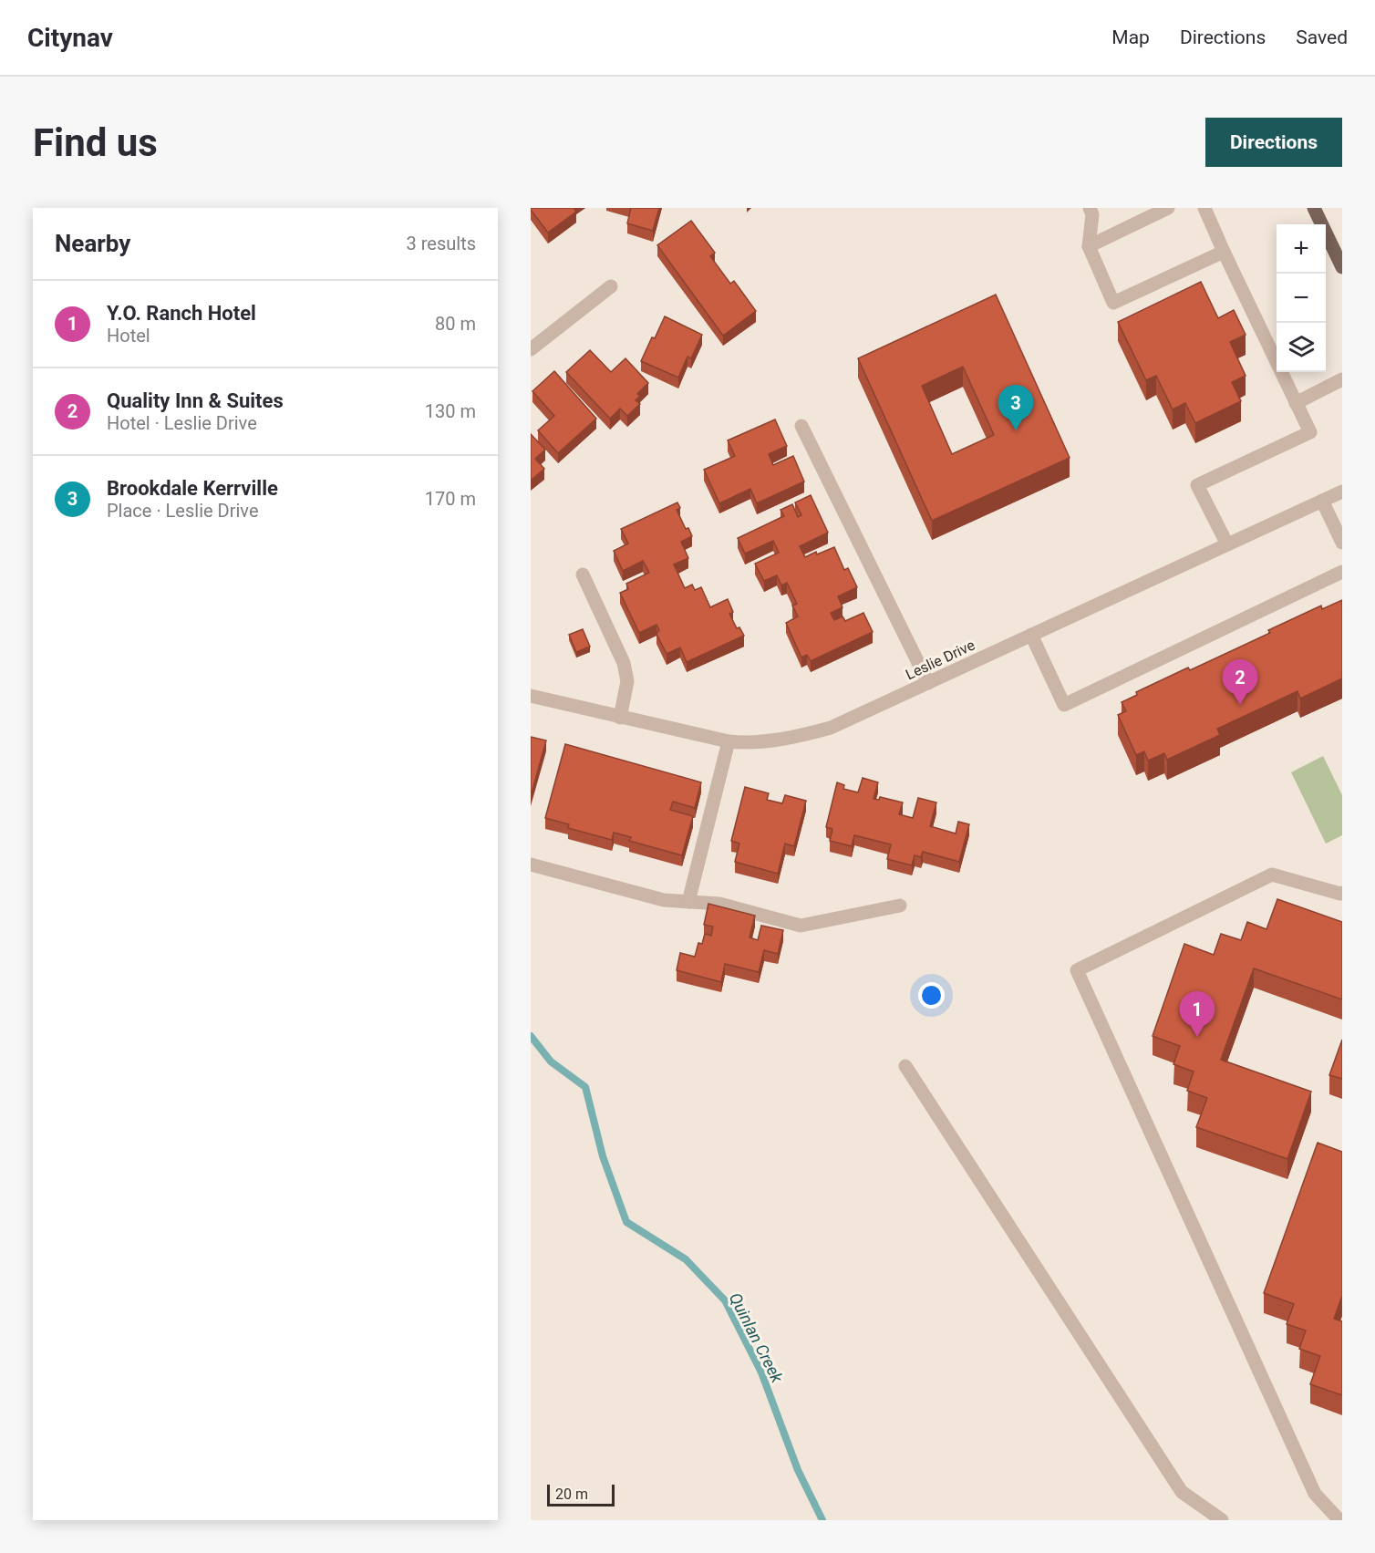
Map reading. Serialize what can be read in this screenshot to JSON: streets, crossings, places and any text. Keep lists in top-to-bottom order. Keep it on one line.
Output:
{"streets":{"street":["Leslie Drive"]},"water":["Quinlan Creek"],"scale_bar":"20 m","page":{"header":"Citynav","nav":["Map","Directions","Saved"],"buttons":"Directions","title":"Find us","heading":["Nearby","3 results"],"map_buttons":["+","−"],"list":[{"mark":"1","name":"Y.O. Ranch Hotel","note":"Hotel","value":"80 m"},{"mark":"2","name":"Quality Inn & Suites","note":"Hotel · Leslie Drive","value":"130 m"},{"mark":"3","name":"Brookdale Kerrville","note":"Place · Leslie Drive","value":"170 m"}],"pins":["3","2","1"],"scale":"20 m"}}
